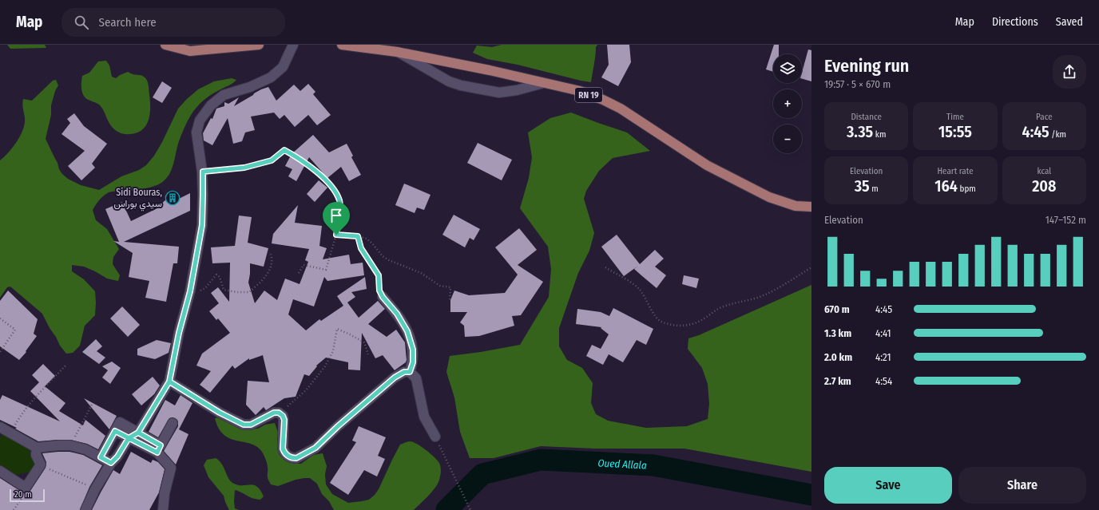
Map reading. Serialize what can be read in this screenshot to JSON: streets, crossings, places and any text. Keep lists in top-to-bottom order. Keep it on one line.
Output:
{"streets":{"main road":["RN 19"]},"water":["Oued Allala"],"places":{"building":["Sidi Bouras, سيدي بوراس"]},"scale_bar":"20 m","page":{"header":"Map","search":"Search here","nav":["Map","Directions","Saved"],"heading":["Evening run","19:57 · 5 × 670 m"],"map_buttons":["+","−"],"stats":[["Distance","3.35 km"],["Time","15:55"],["Pace","4:45 /km"],["Elevation","35 m"],["Heart rate","164 bpm"],["kcal","208"]],"chart":["Elevation","147–152 m"],"list":[{"name":"670 m","note":"4:45"},{"name":"1.3 km","note":"4:41"},{"name":"2.0 km","note":"4:21"},{"name":"2.7 km","note":"4:54"}],"buttons":["Save","Share"],"scale":"20 m"}}
